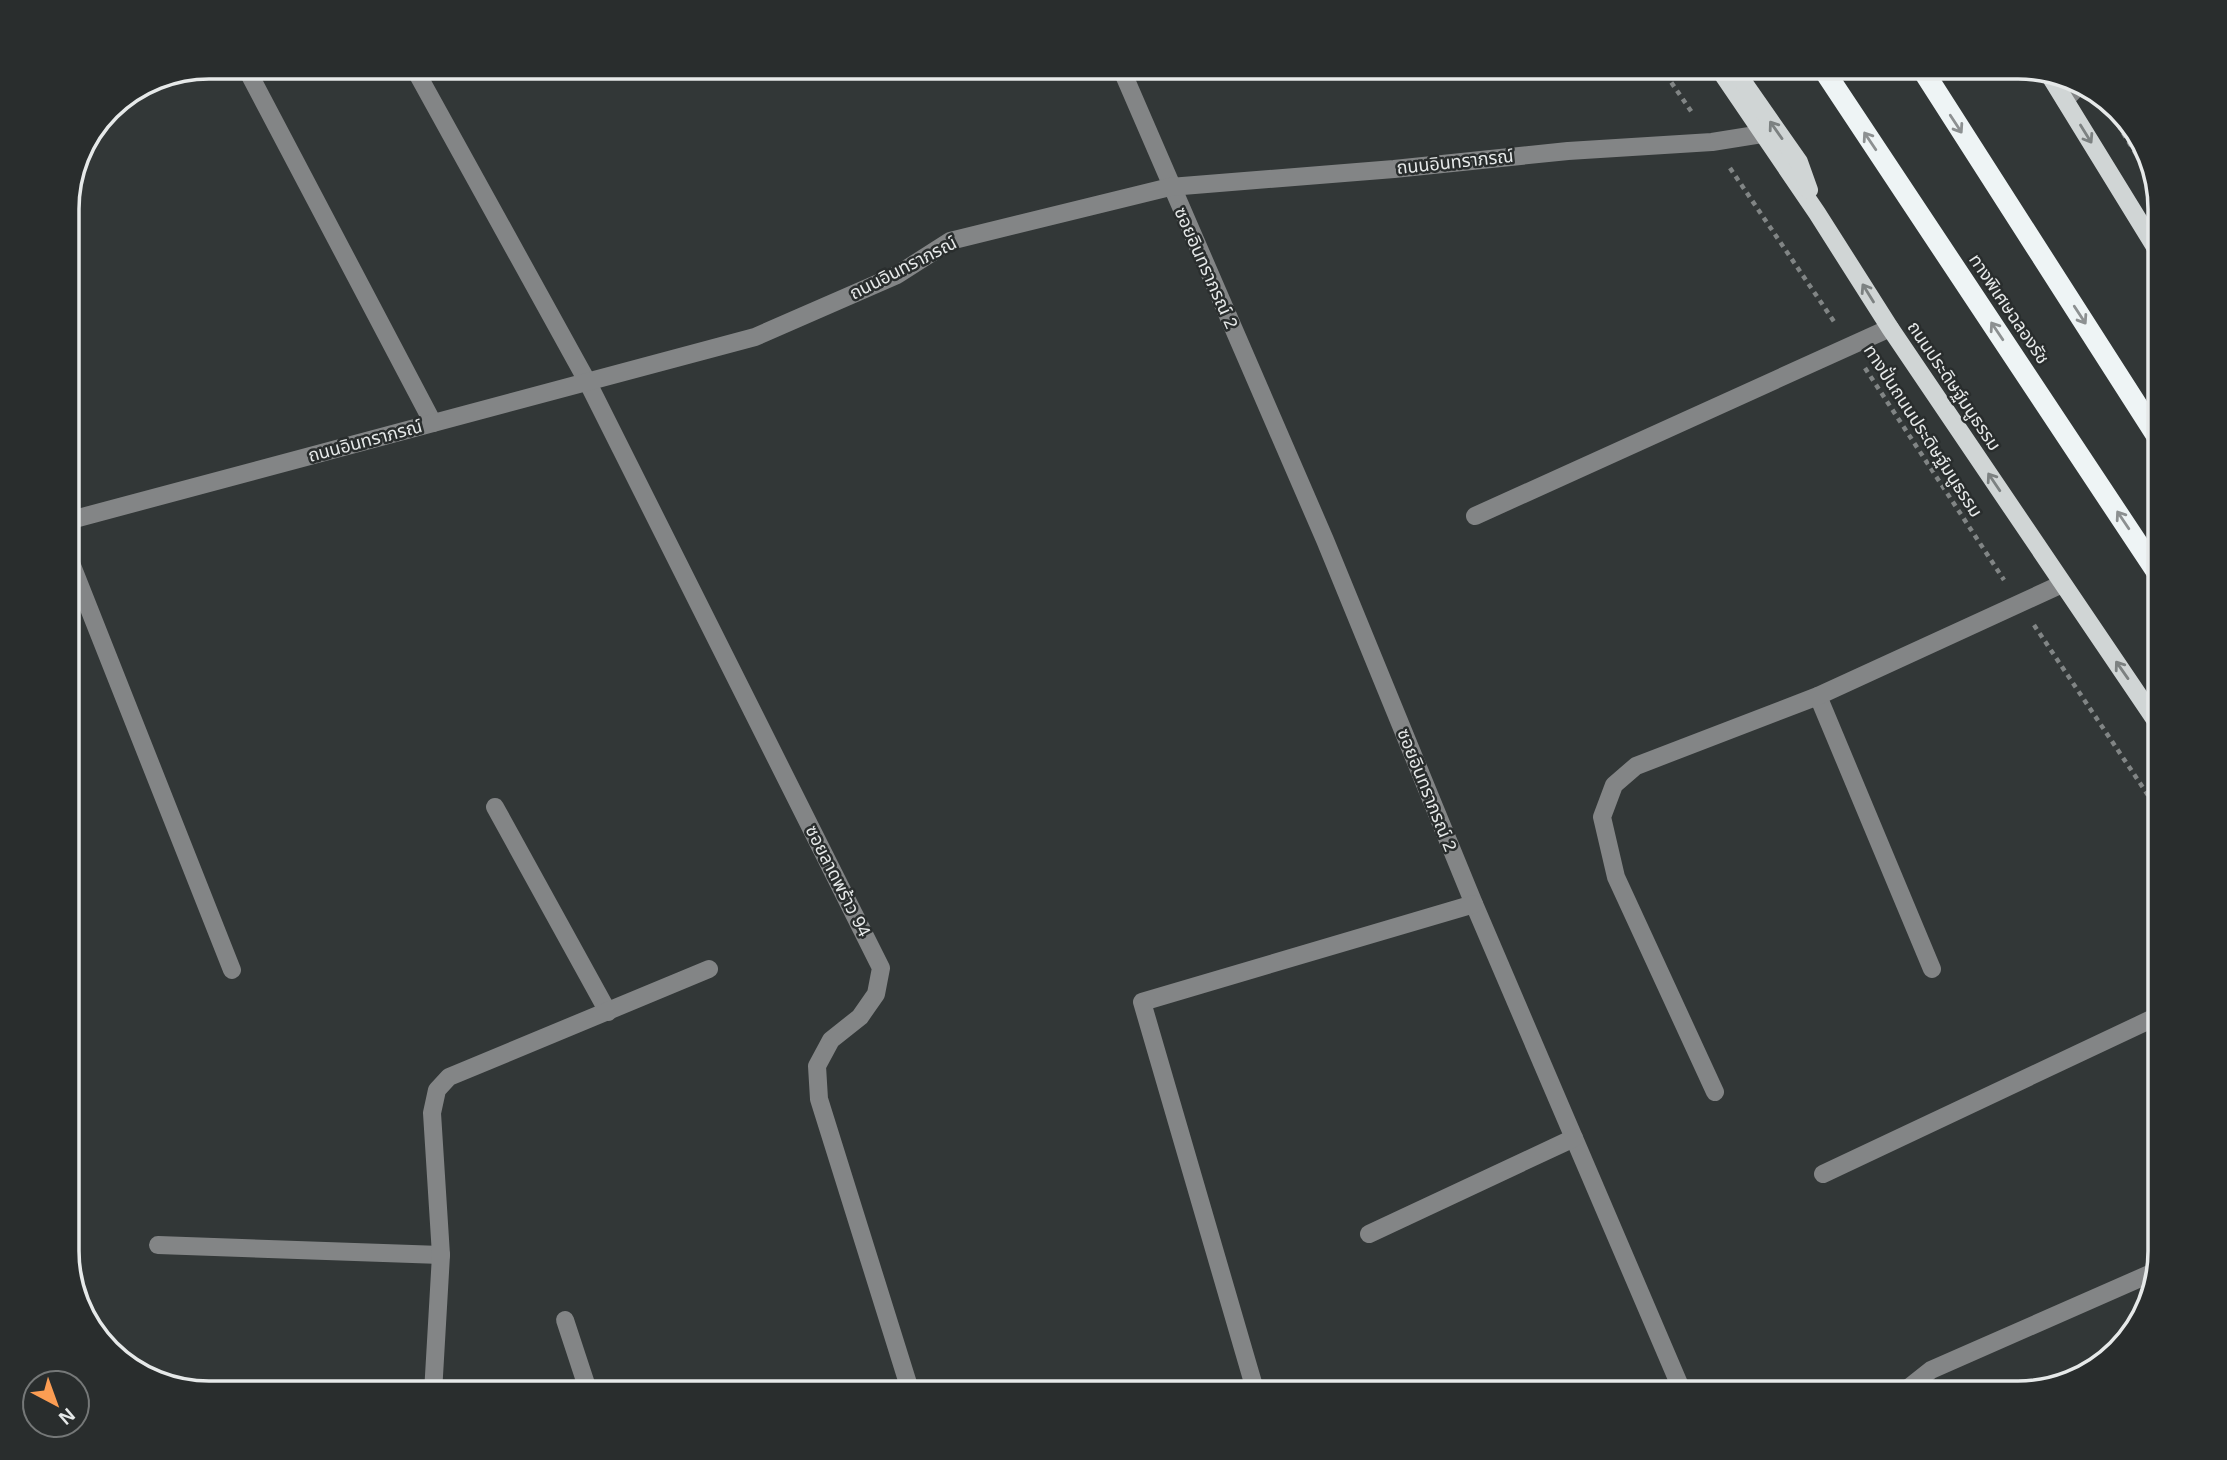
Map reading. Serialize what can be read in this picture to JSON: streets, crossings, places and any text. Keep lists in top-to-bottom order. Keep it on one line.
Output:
{"streets":{"highway":["ทางพิเศษฉลองรัช"],"main road":["ถนนประดิษฐ์มนูธรรม"],"street":["ถนนอินทราภรณ์","ซอยอินทราภรณ์ 2","ซอยลาดพร้าว 94"],"path":["ทางปั่นถนนประดิษฐ์มนูธรรม"]},"crossings":[["ถนนอินทราภรณ์","ซอยอินทราภรณ์ 2"],["ถนนอินทราภรณ์","ถนนประดิษฐ์มนูธรรม"],["ถนนอินทราภรณ์","ทางปั่นถนนประดิษฐ์มนูธรรม"],["ถนนอินทราภรณ์","ซอยลาดพร้าว 94"]],"one_way":["ถนนประดิษฐ์มนูธรรม"],"north":"bottom right"}
